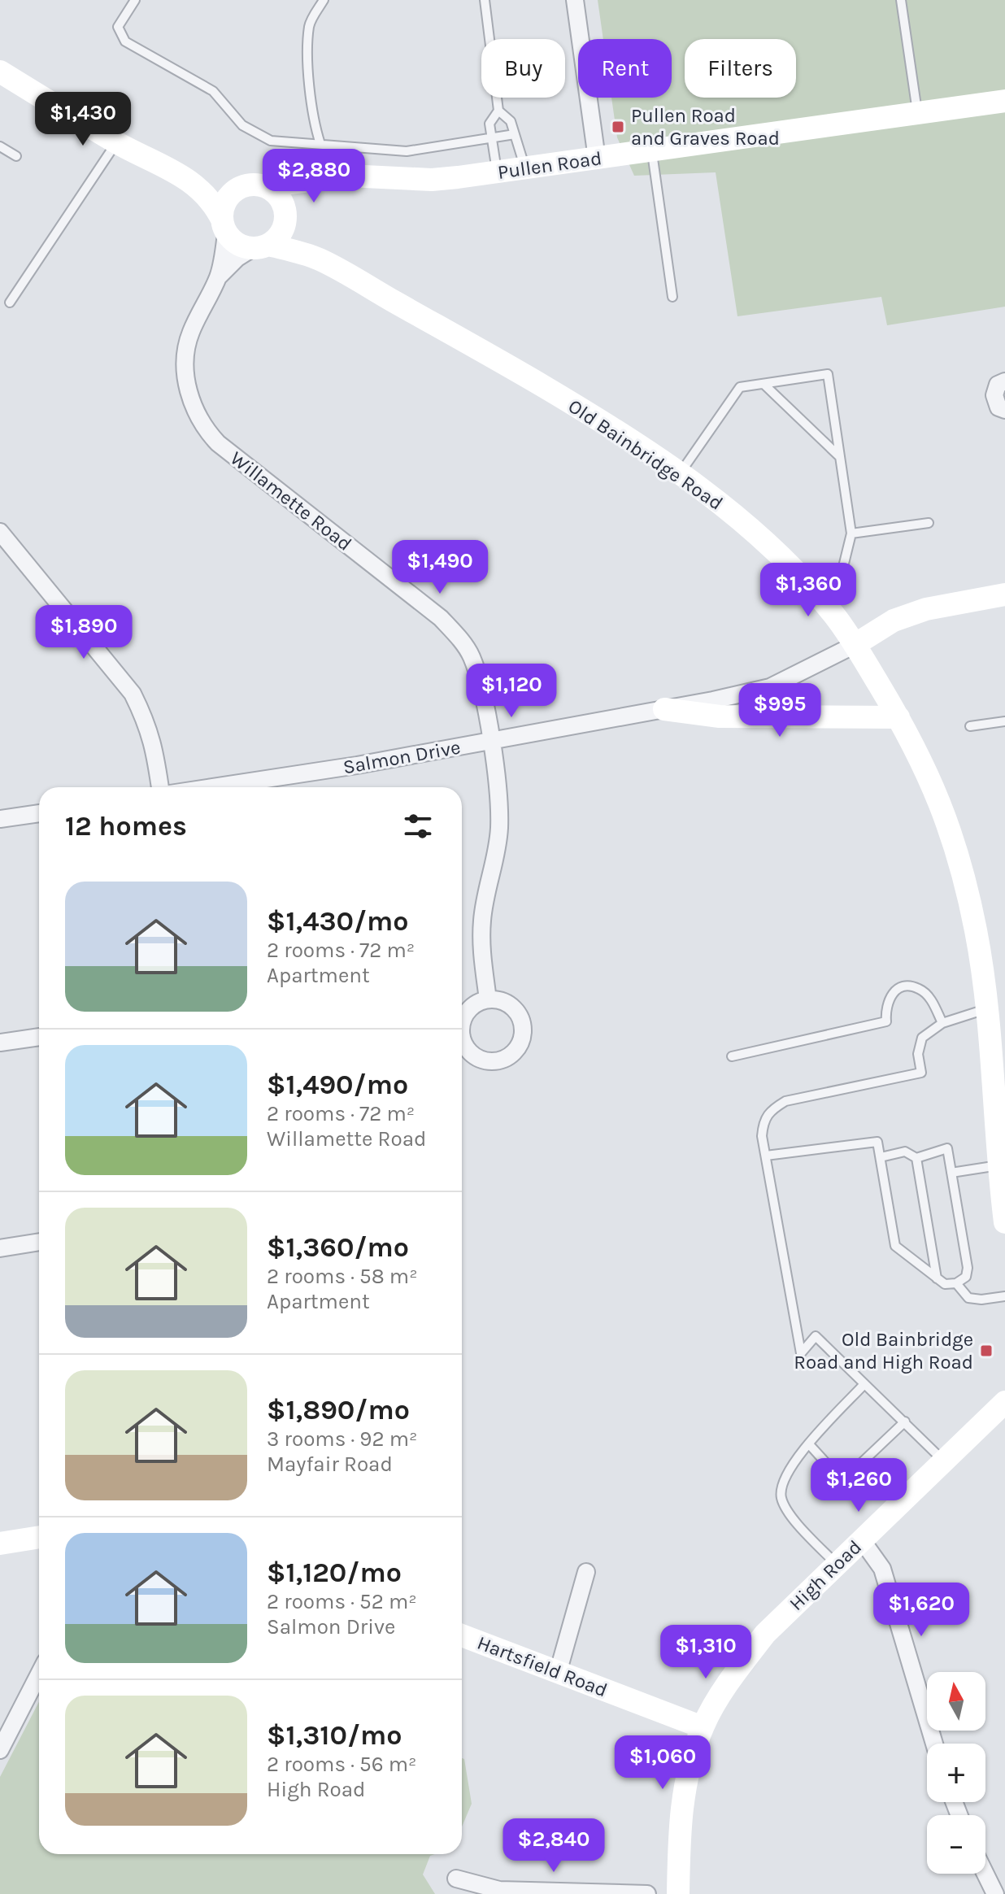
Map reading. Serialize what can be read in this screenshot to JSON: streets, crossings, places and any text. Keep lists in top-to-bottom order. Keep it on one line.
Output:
{"streets":{"main road":["Pullen Road","Old Bainbridge Road","High Road","Hartsfield Road"],"street":["Willamette Road","Salmon Drive"]},"crossings":[["Pullen Road","Old Bainbridge Road"],["Pullen Road","Willamette Road"],["Old Bainbridge Road","Willamette Road"],["Old Bainbridge Road","Salmon Drive"],["Willamette Road","Salmon Drive"],["High Road","Hartsfield Road"]],"places":{"transit":["Pullen Road and Graves Road","Old Bainbridge Road and High Road"]},"north":"top","page":{"chip":["Buy","Rent","Filters"],"price":["$1,430","$2,880","$1,490","$1,360","$1,890","$1,120","$995","$1,260","$1,620","$1,310","$1,060","$2,840"],"heading":"12 homes","list":[{"name":"$1,430/mo","note":"2 rooms · 72 m² · Apartment"},{"name":"$1,490/mo","note":"2 rooms · 72 m² · Willamette Road"},{"name":"$1,360/mo","note":"2 rooms · 58 m² · Apartment"},{"name":"$1,890/mo","note":"3 rooms · 92 m² · Mayfair Road"},{"name":"$1,120/mo","note":"2 rooms · 52 m² · Salmon Drive"},{"name":"$1,310/mo","note":"2 rooms · 56 m² · High Road"}],"map_buttons":["+","−"]}}
